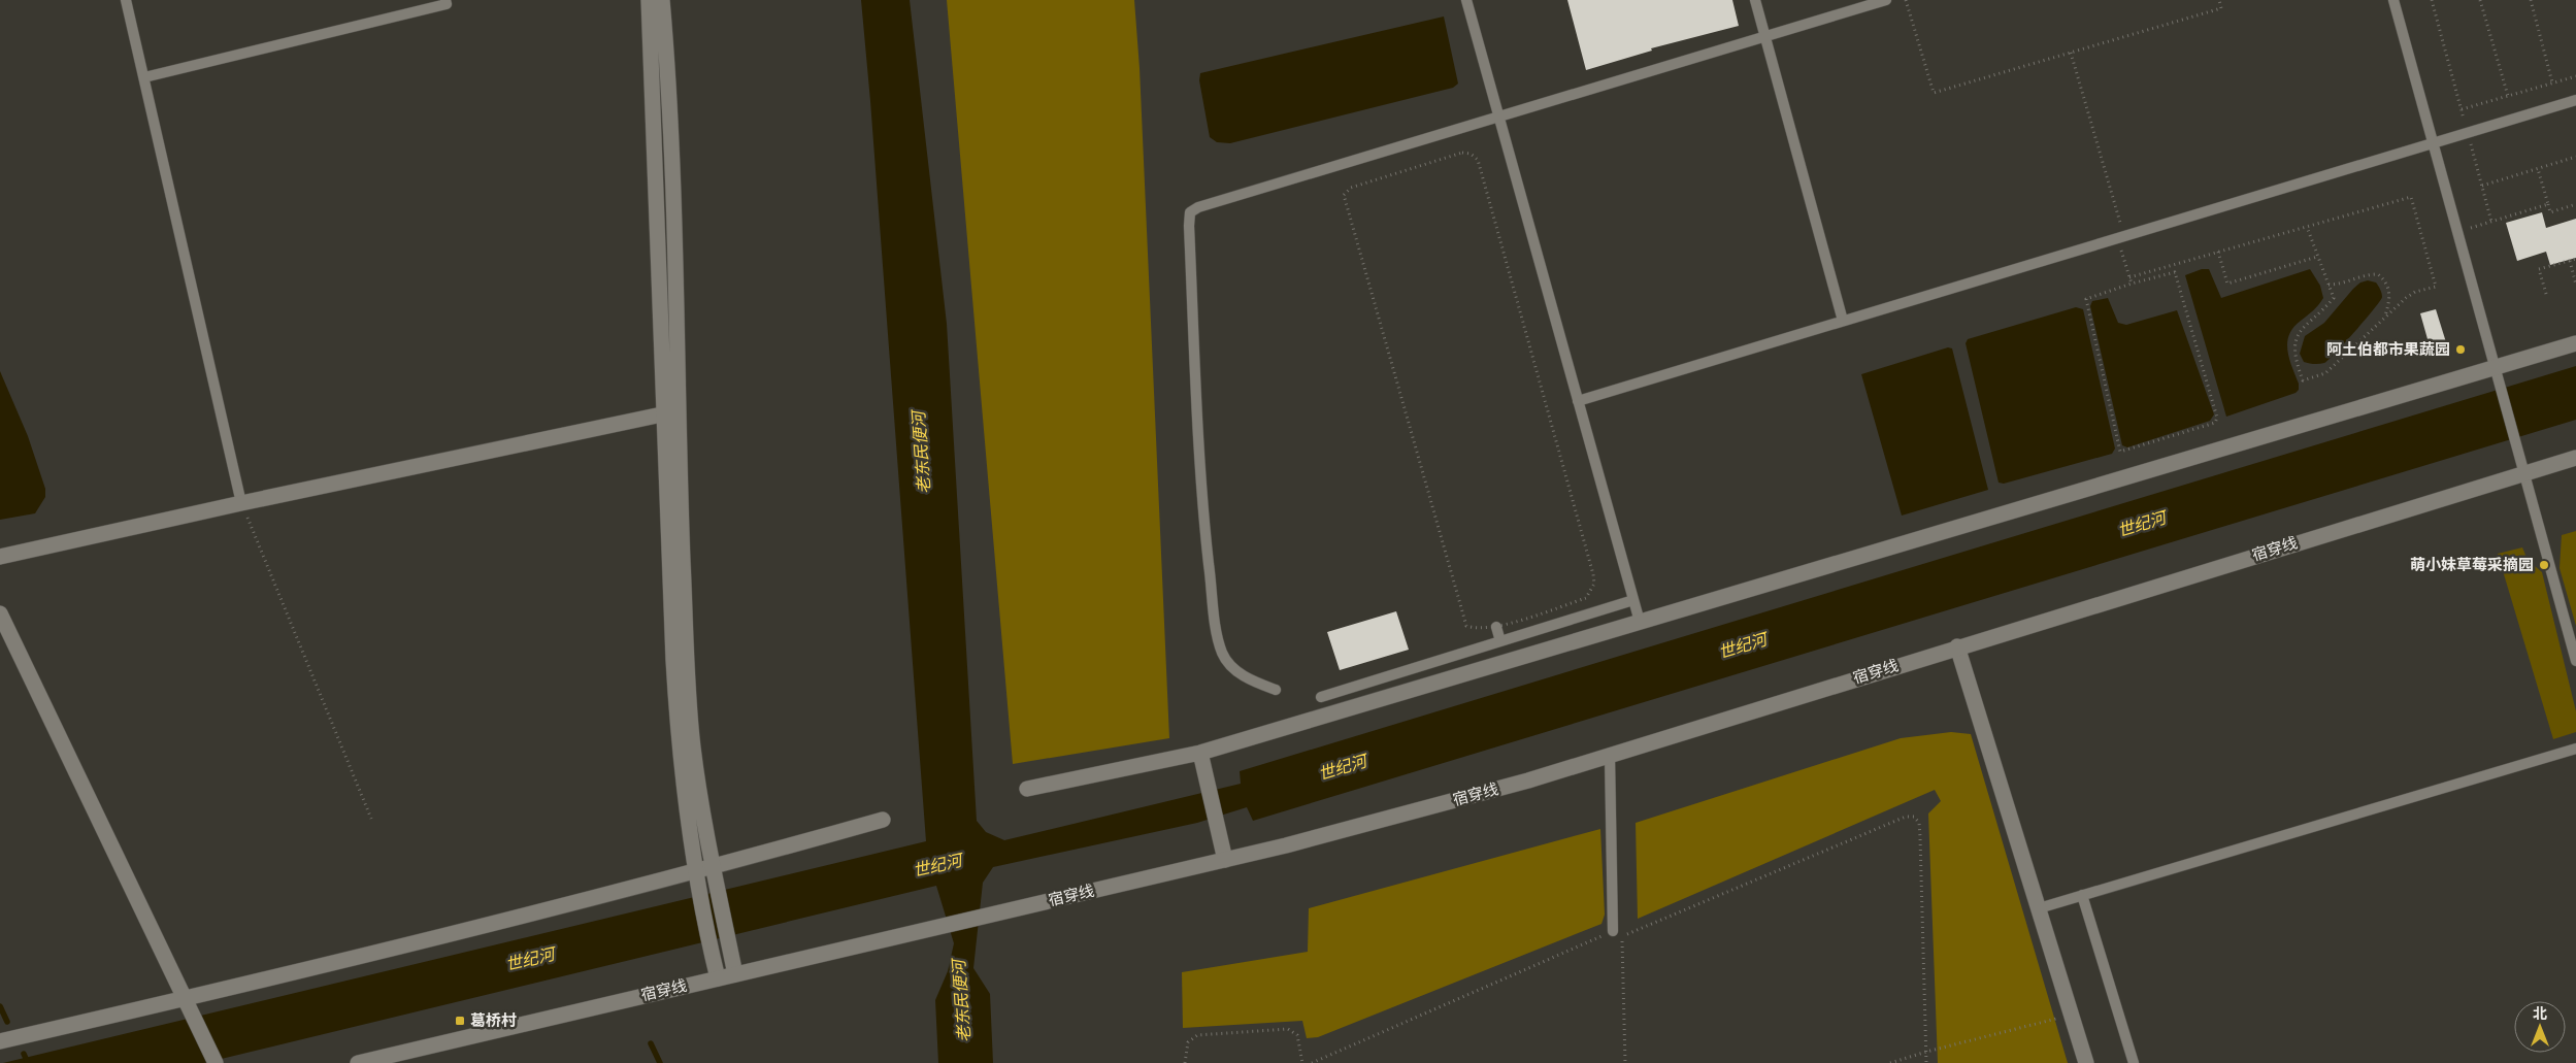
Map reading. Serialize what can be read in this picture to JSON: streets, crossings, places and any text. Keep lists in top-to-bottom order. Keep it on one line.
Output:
{"streets":{"street":["宿穿线"]},"water":["老东民便河","世纪河"],"places":{"other":["阿土伯都市果蔬园","萌小妹草莓采摘园"],"transit":["葛桥村"]},"north":"top"}
